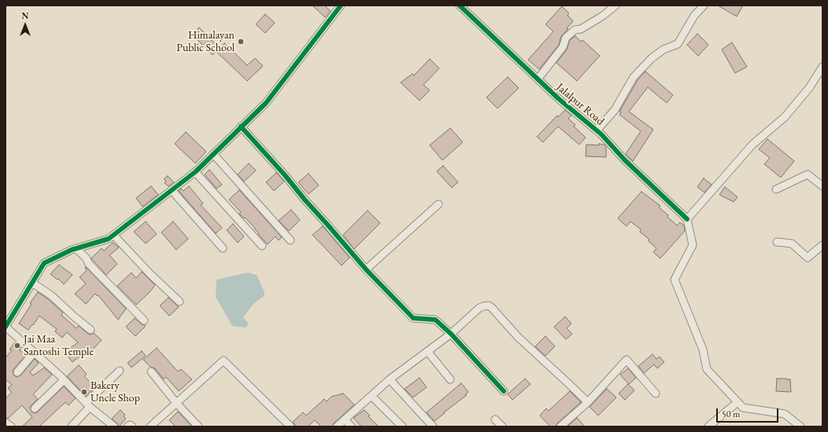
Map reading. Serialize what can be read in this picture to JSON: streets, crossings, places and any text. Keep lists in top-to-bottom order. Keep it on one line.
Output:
{"streets":{"street":["Jalalpur Road"]},"places":["Himalayan Public School","Jai Maa Santoshi Temple","Bakery Uncle Shop"],"scale_bar":"50 m","north":"top"}
